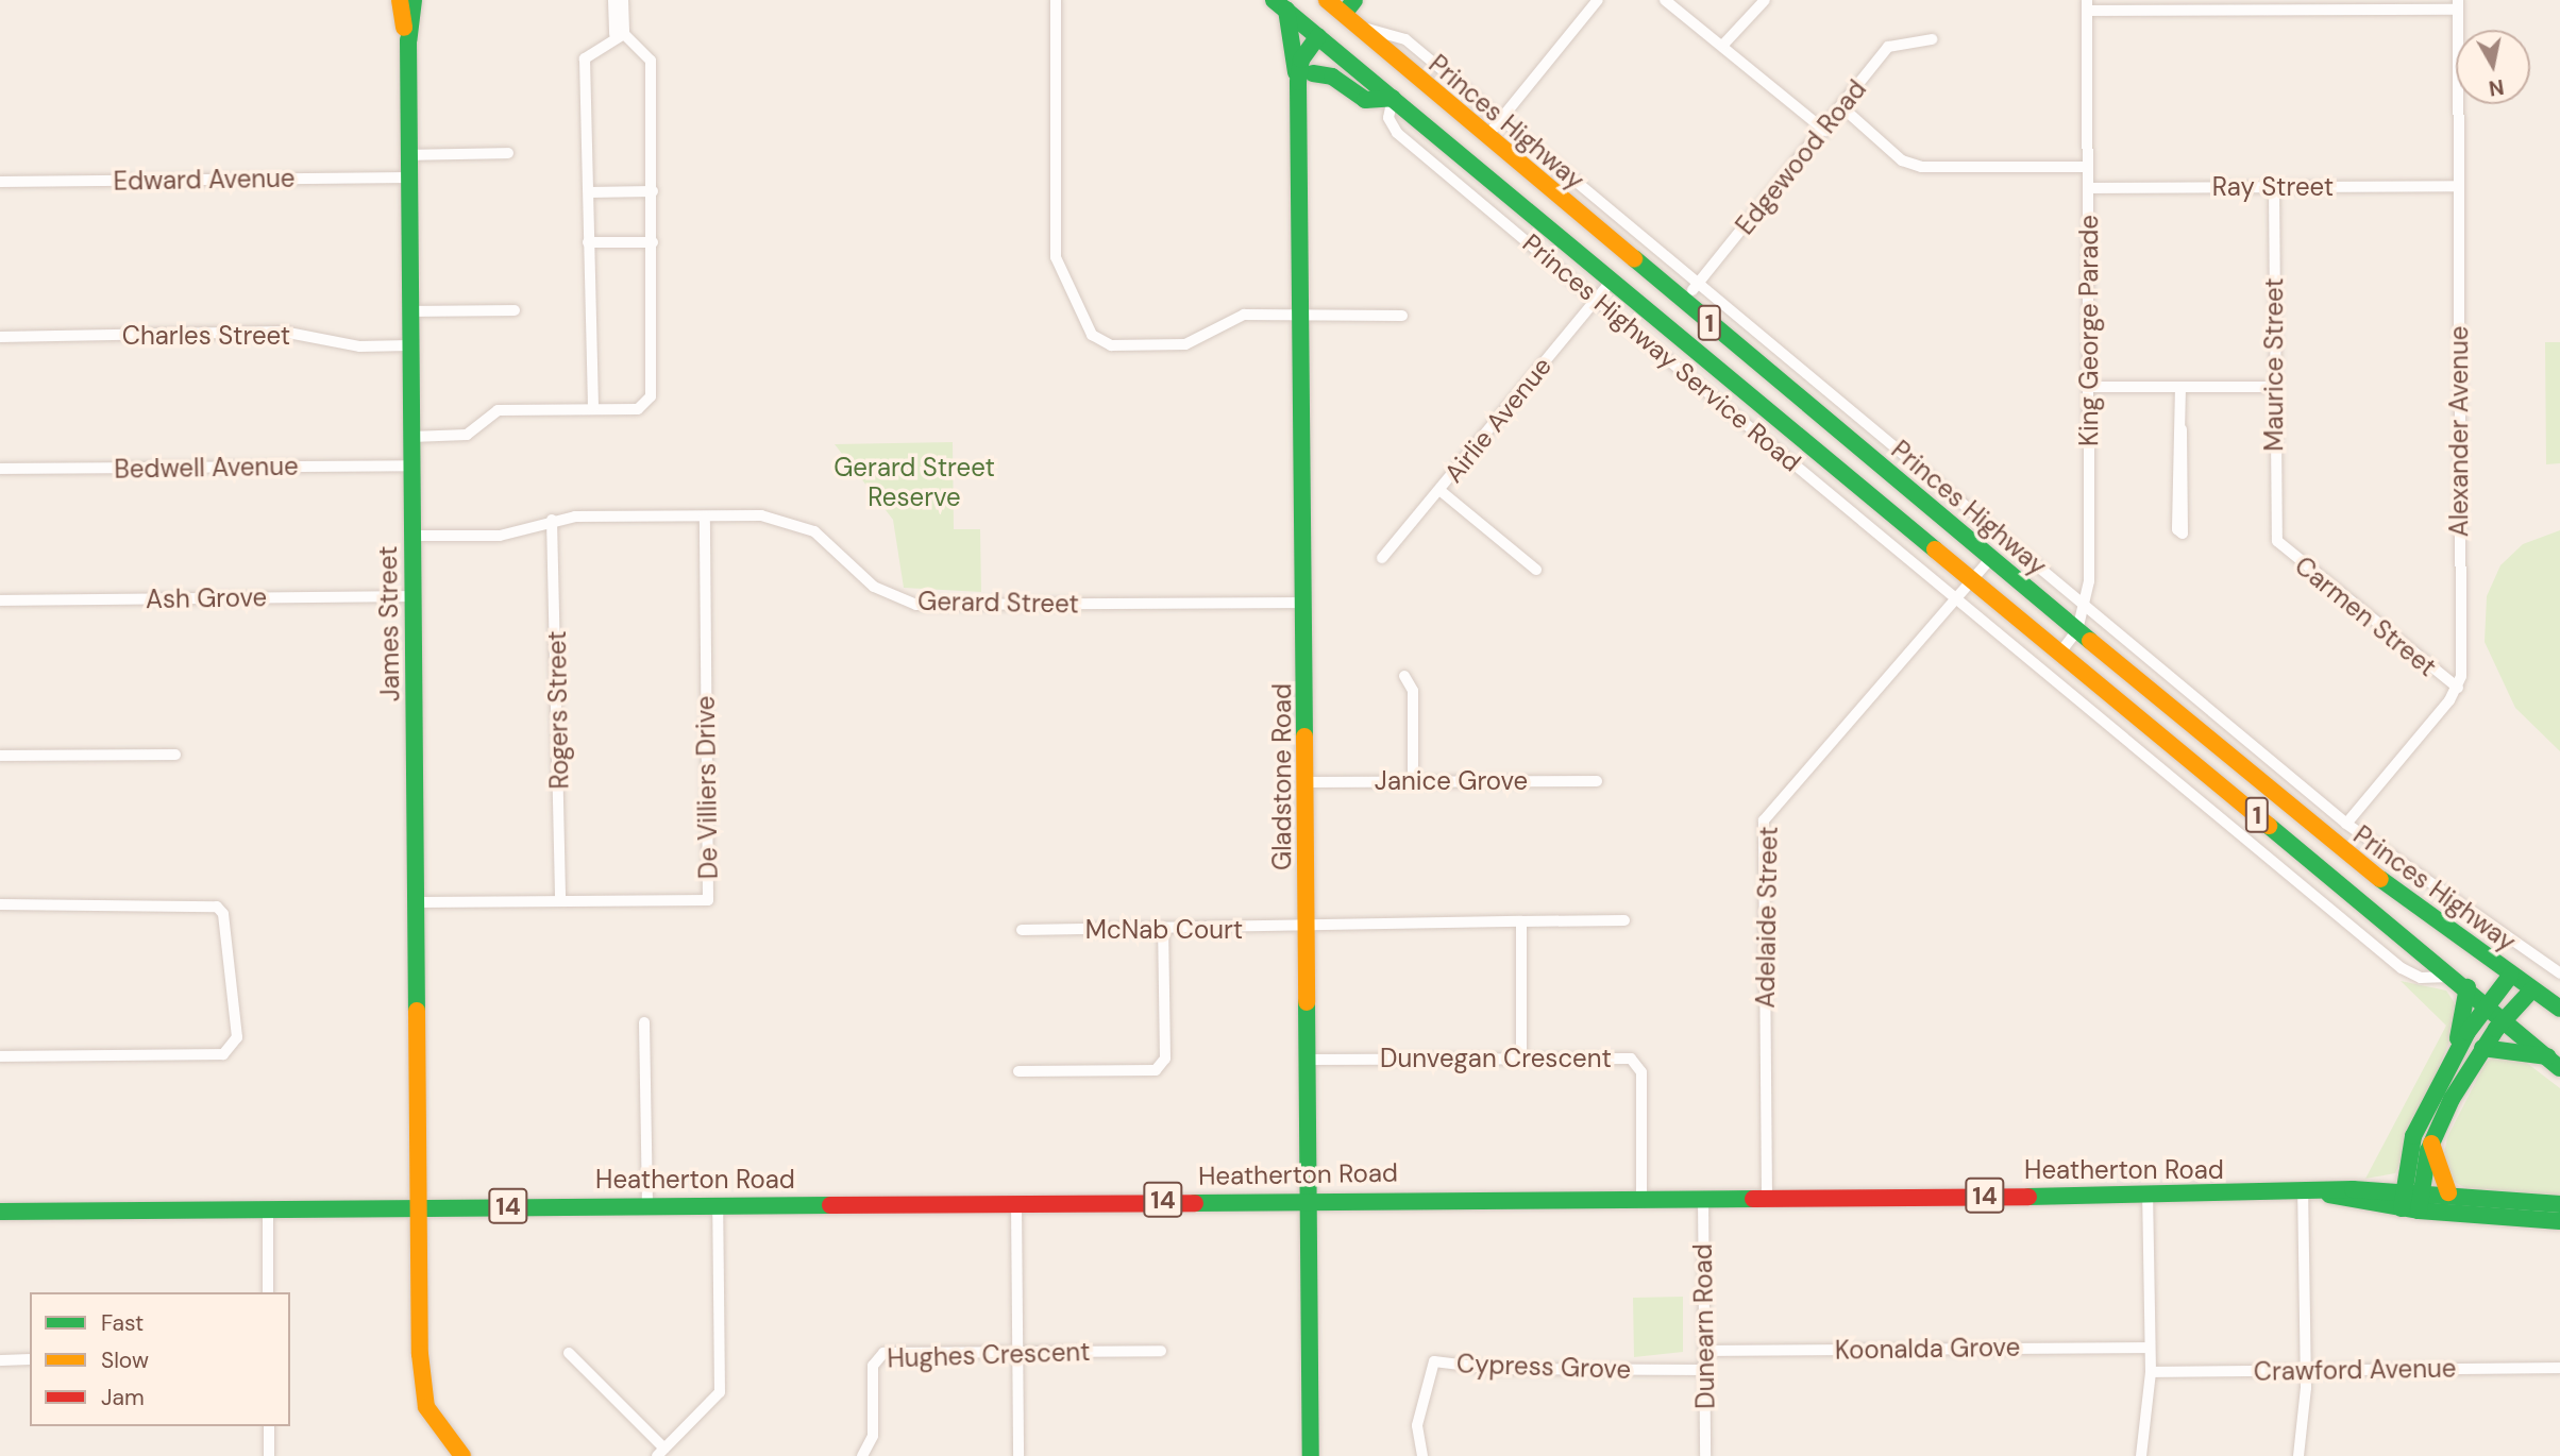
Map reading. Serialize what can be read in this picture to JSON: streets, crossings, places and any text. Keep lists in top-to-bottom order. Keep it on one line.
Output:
{"streets":{"main road":["Princes Highway","1","James Street","Gladstone Road","Heatherton Road","14"],"street":["Edgewood Road","Edward Avenue","Ray Street","King George Parade","Charles Street","Princes Highway Service Road","Maurice Street","Airlie Avenue","Alexander Avenue","Bedwell Avenue","Ash Grove","Gerard Street","Carmen Street","Rogers Street","Janice Grove","De Villiers Drive","Adelaide Street","McNab Court","Dunvegan Crescent","Dunearn Road","Koonalda Grove","Hughes Crescent","Cypress Grove","Crawford Avenue"]},"crossings":[["Princes Highway","Edgewood Road"],["Princes Highway","King George Parade"],["Princes Highway","Princes Highway Service Road"],["Princes Highway","Airlie Avenue"],["Princes Highway","Gladstone Road"],["Princes Highway","Adelaide Street"],["Edward Avenue","James Street"],["Ray Street","King George Parade"],["Ray Street","Maurice Street"],["Ray Street","Alexander Avenue"],["Charles Street","James Street"],["Princes Highway Service Road","Airlie Avenue"],["Princes Highway Service Road","Adelaide Street"],["Maurice Street","Carmen Street"],["Alexander Avenue","Carmen Street"],["Bedwell Avenue","James Street"],["Ash Grove","James Street"],["Gerard Street","James Street"],["Gerard Street","Rogers Street"],["Gerard Street","Gladstone Road"],["Gerard Street","De Villiers Drive"],["James Street","De Villiers Drive"],["James Street","Heatherton Road"],["Rogers Street","De Villiers Drive"],["Gladstone Road","Janice Grove"],["Gladstone Road","McNab Court"],["Gladstone Road","Dunvegan Crescent"],["Gladstone Road","Heatherton Road"],["Adelaide Street","Heatherton Road"],["Dunvegan Crescent","Heatherton Road"],["Heatherton Road","Dunearn Road"],["Dunearn Road","Koonalda Grove"],["Dunearn Road","Cypress Grove"]],"parks":["Gerard Street Reserve"],"legend":["Fast","Slow","Jam"],"north":"bottom"}
